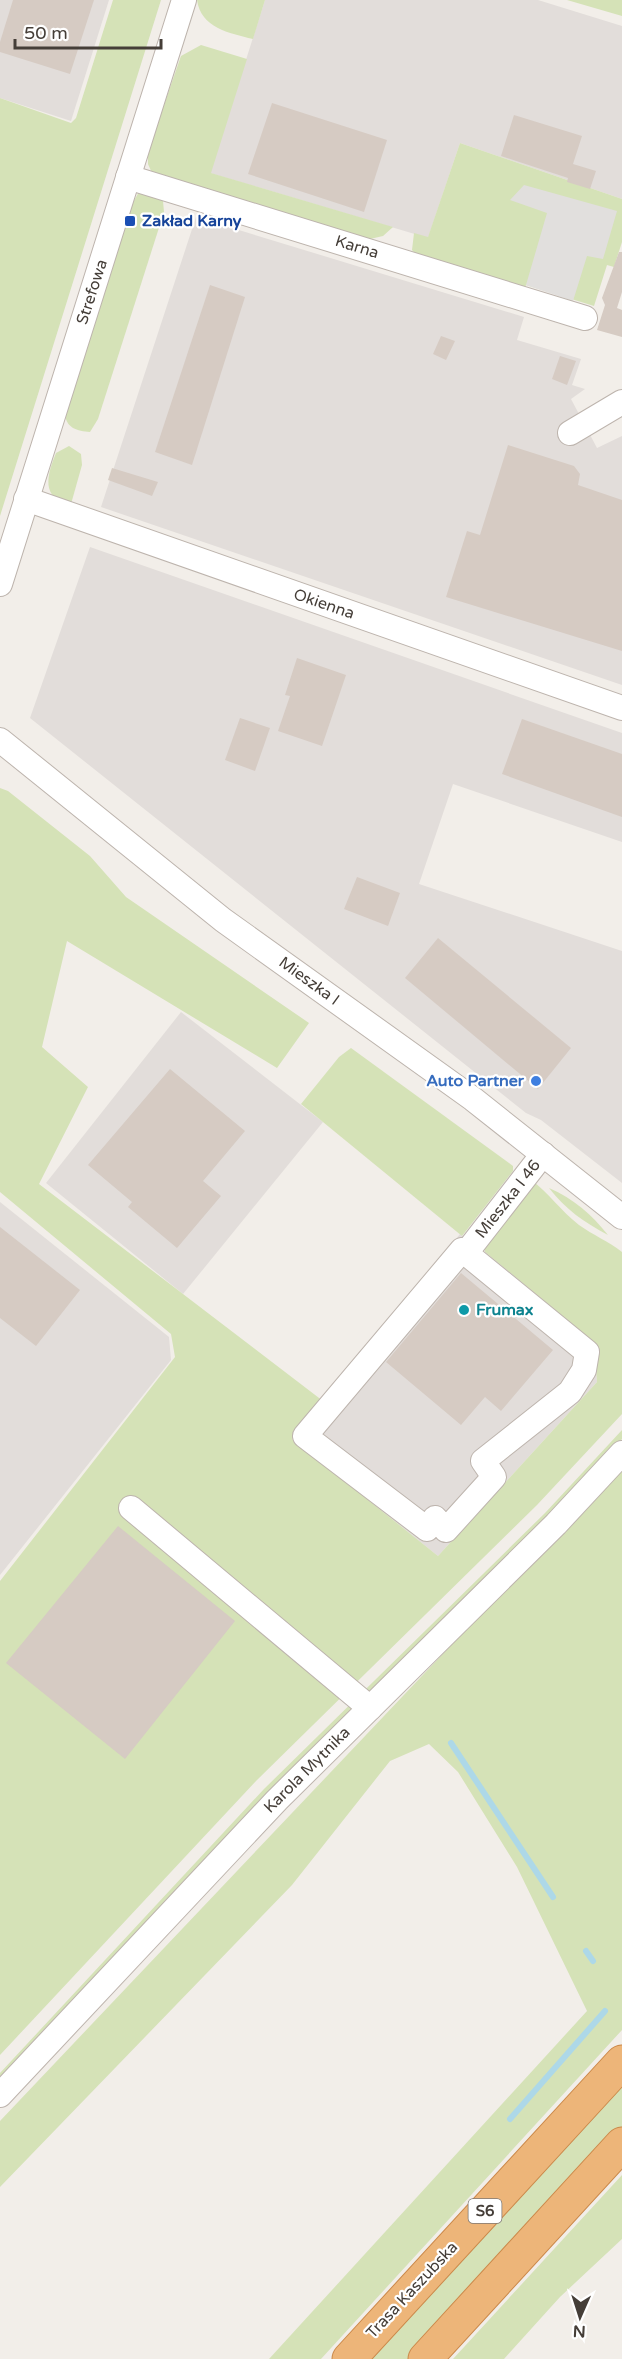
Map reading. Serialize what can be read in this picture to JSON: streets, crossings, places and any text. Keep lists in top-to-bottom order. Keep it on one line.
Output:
{"streets":{"highway":["S6","Trasa Kaszubska"],"street":["Karna","Strefowa","Okienna","Mieszka I","Mieszka I 46","Karola Mytnika"]},"crossings":[["Karna","Strefowa"],["Strefowa","Okienna"],["Mieszka I","Mieszka I 46"]],"places":{"transit":["Zakład Karny"],"other":["Auto Partner","Frumax"]},"scale_bar":"50 m","north":"bottom"}
